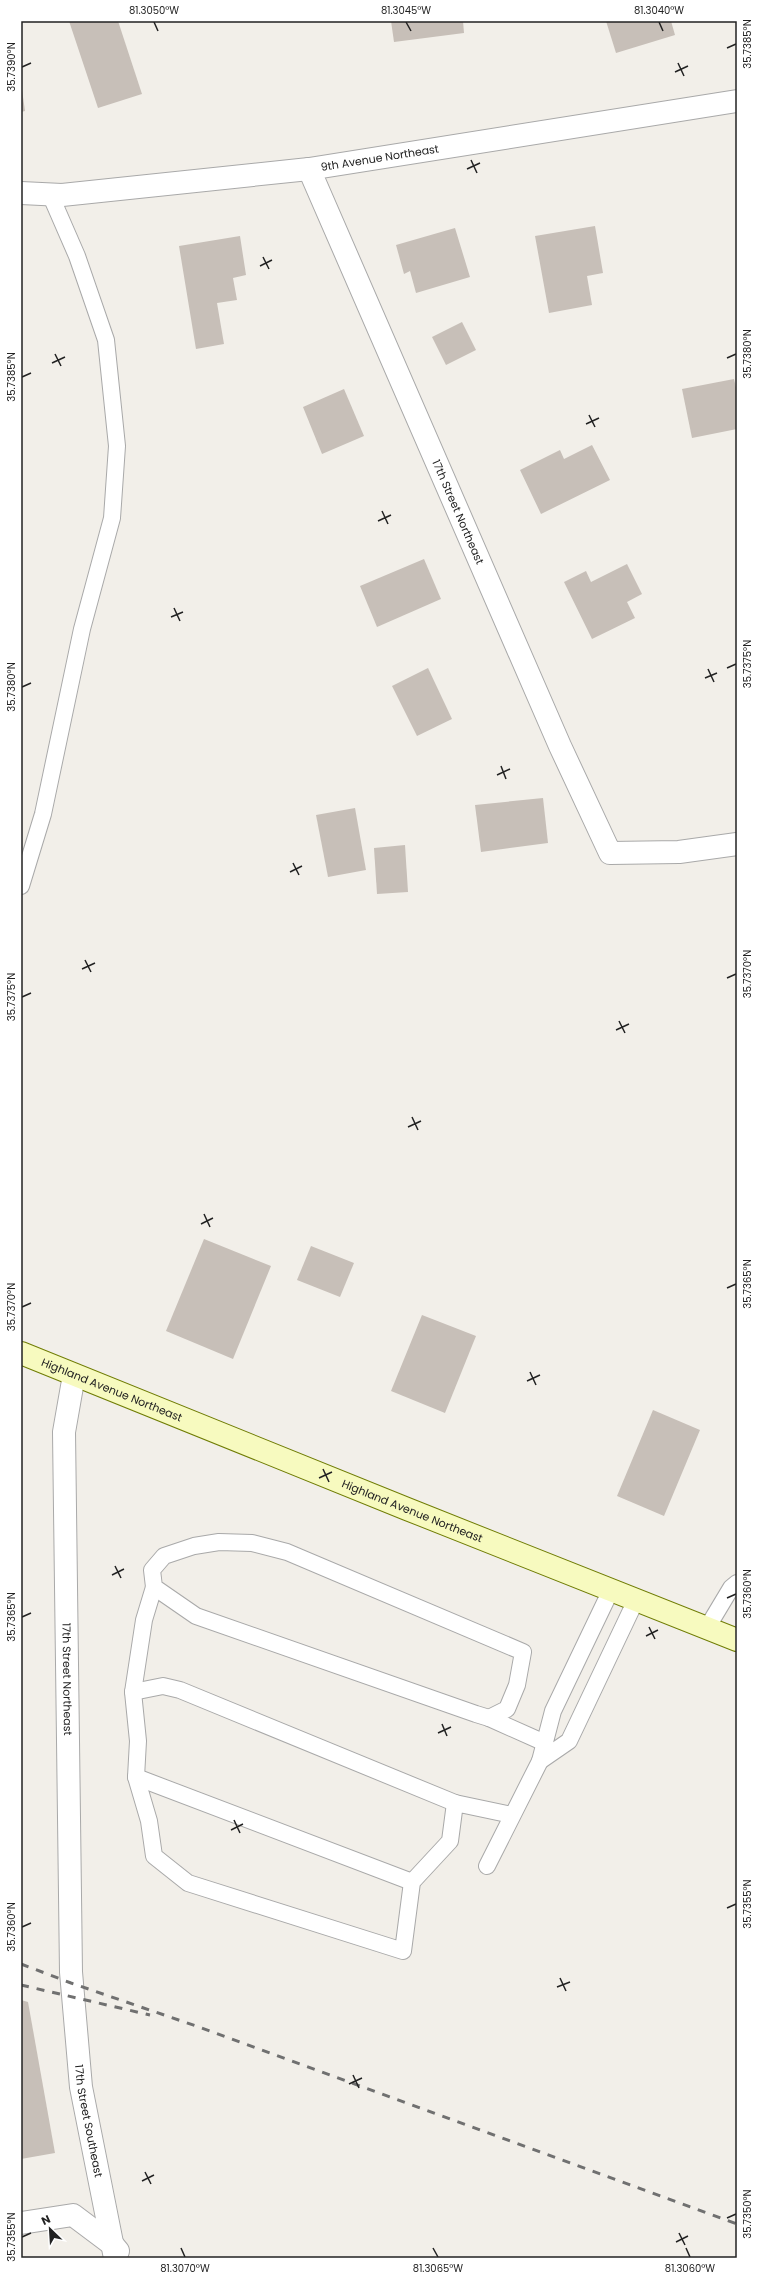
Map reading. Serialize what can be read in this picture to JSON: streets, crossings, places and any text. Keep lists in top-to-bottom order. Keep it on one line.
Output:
{"streets":{"main road":["Highland Avenue Northeast"],"street":["9th Avenue Northeast","17th Street Northeast","17th Street Southeast"]},"crossings":[["9th Avenue Northeast","17th Street Northeast"],["17th Street Northeast","Highland Avenue Northeast"],["17th Street Northeast","17th Street Southeast"]],"north":"top left","coordinates":["81.3050°W","81.3045°W","81.3040°W","35.7385°N","35.7390°N","35.7380°N","35.7375°N","35.7370°N","35.7365°N","35.7360°N","35.7355°N","35.7350°N","81.3070°W","81.3065°W","81.3060°W"]}
